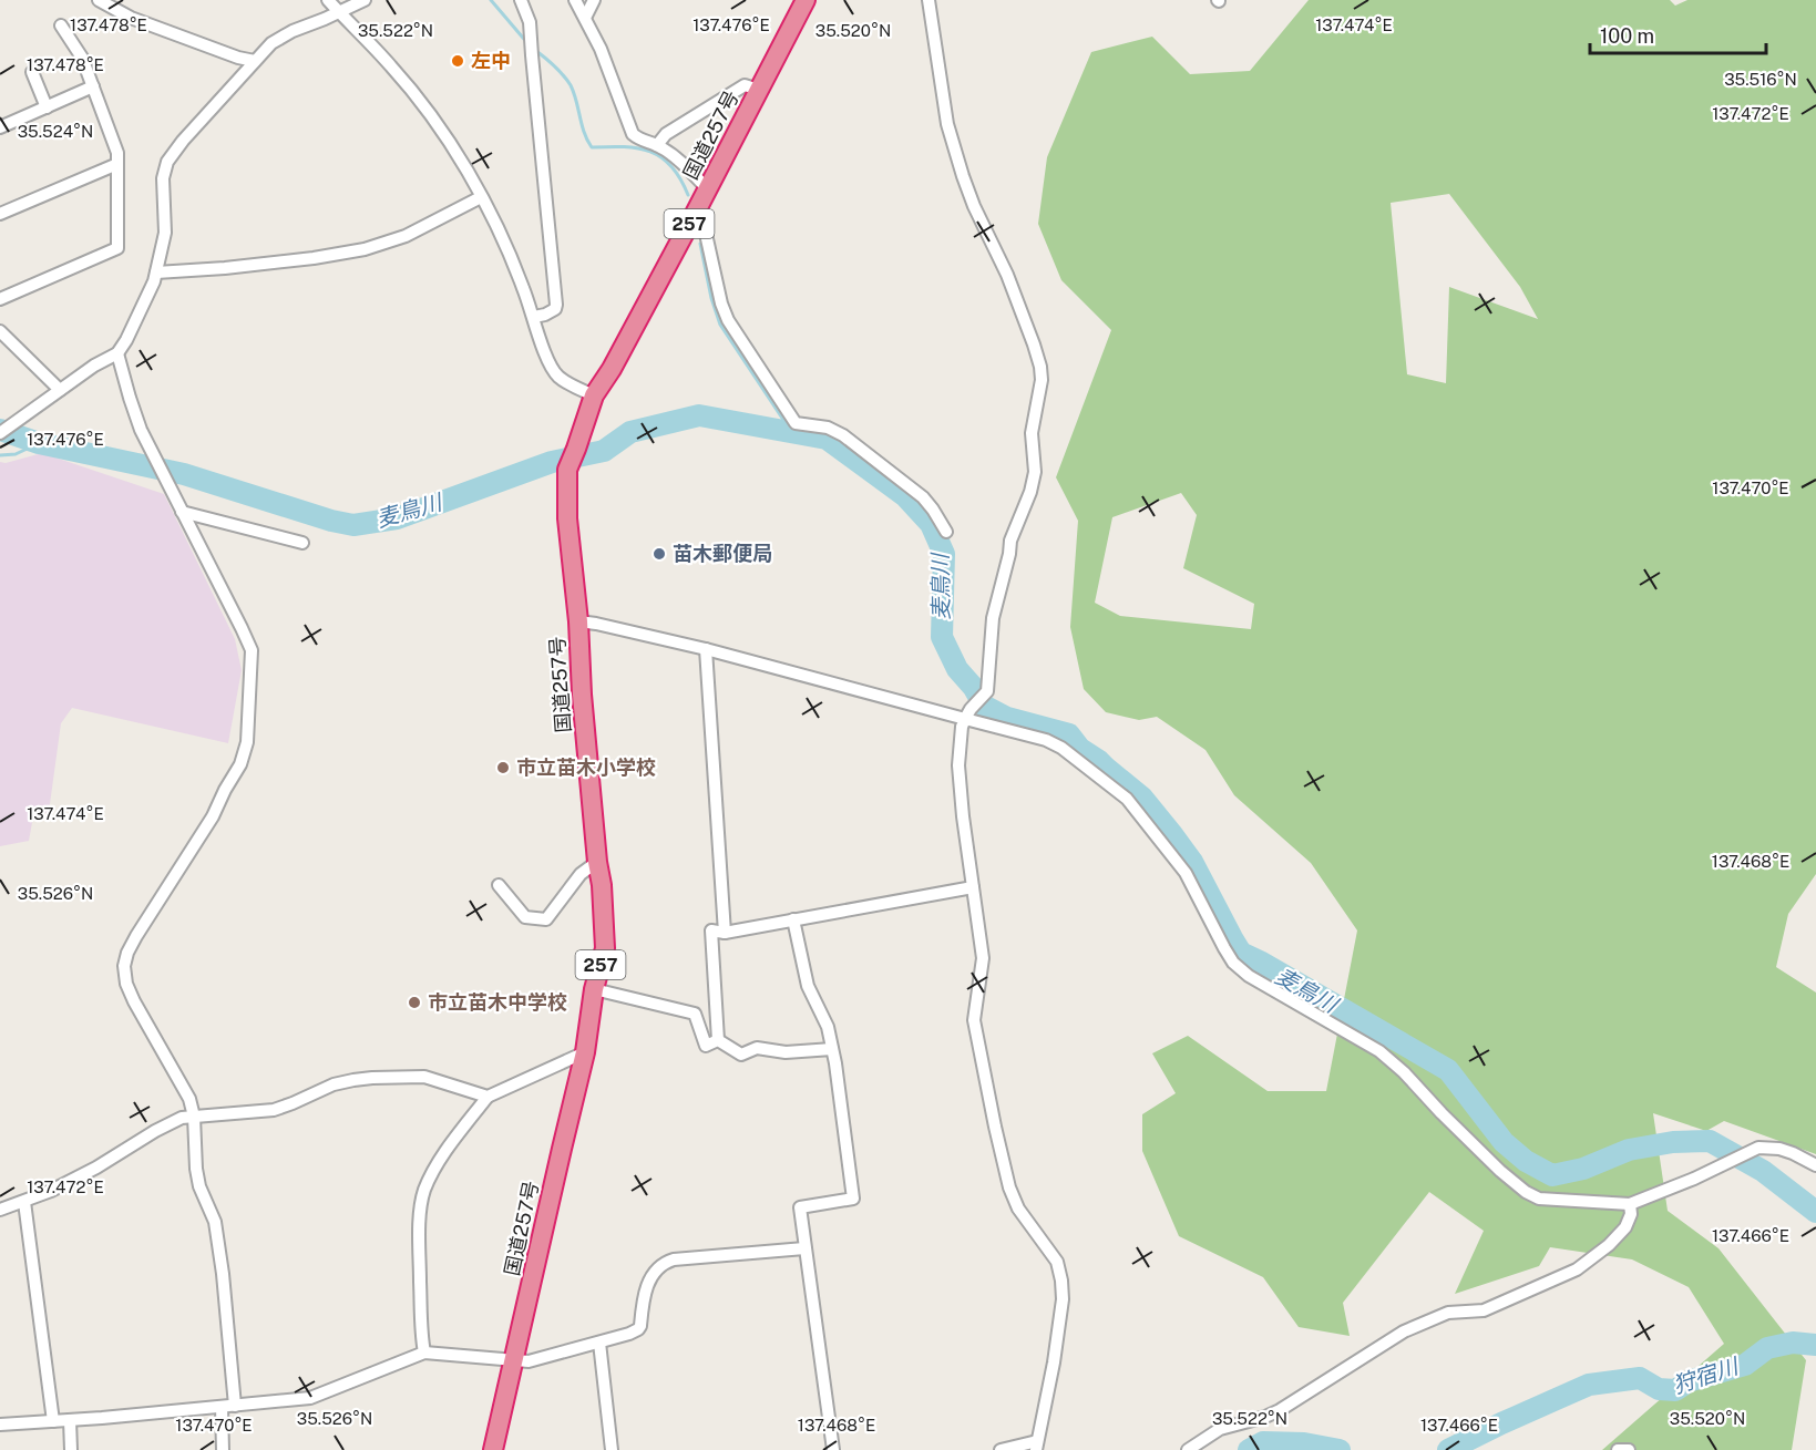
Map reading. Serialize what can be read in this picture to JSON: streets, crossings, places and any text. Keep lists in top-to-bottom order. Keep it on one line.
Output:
{"streets":{"highway":["国道257号","257"]},"water":["麦鳥川","狩宿川"],"places":["左中","苗木郵便局","市立苗木小学校","市立苗木中学校"],"scale_bar":"100 m","coordinates":["137.478°E","137.476°E","137.474°E","35.522°N","35.520°N","35.516°N","137.472°E","35.524°N","137.470°E","137.468°E","35.526°N","137.466°E"]}
